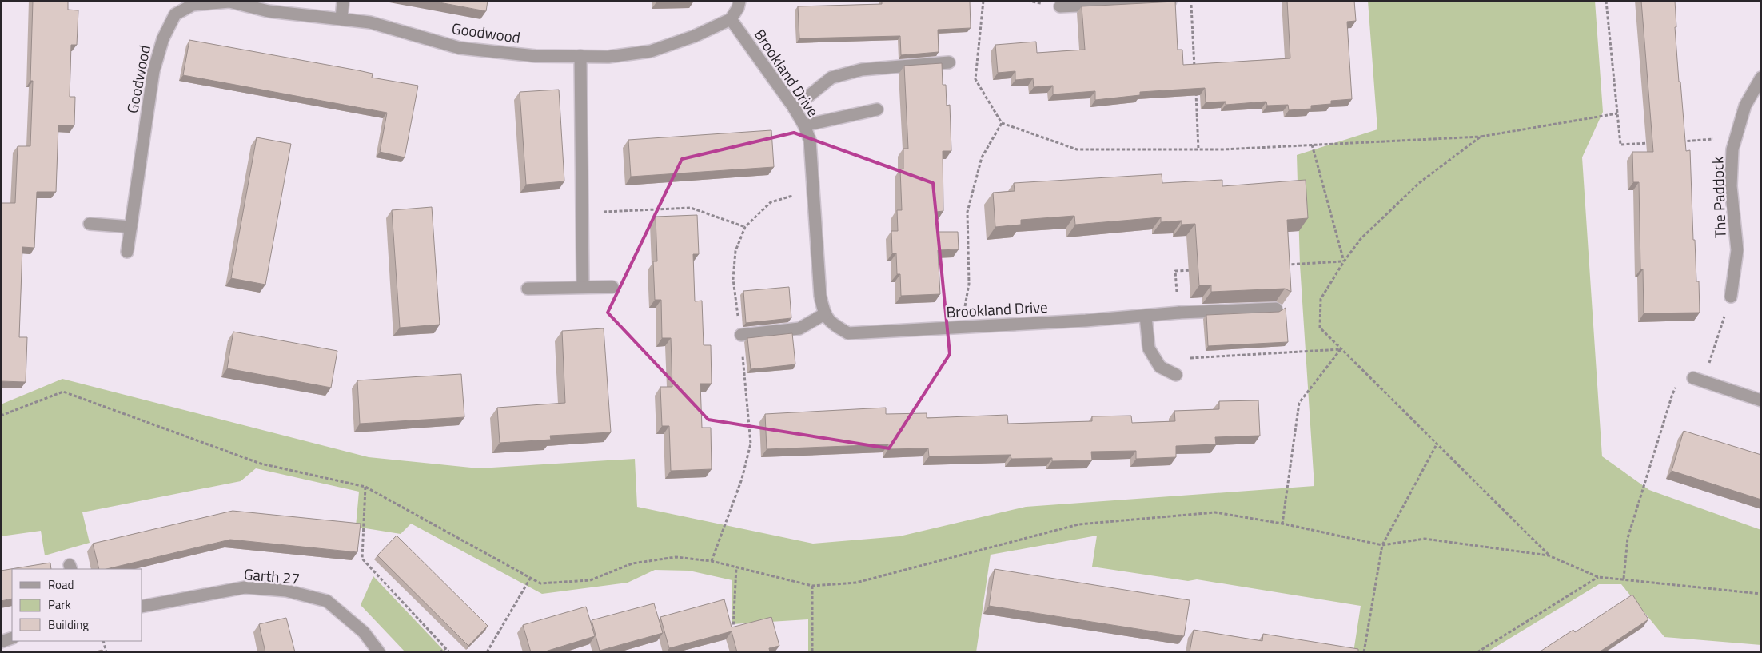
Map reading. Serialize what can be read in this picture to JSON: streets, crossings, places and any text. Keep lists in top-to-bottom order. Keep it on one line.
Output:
{"streets":{"street":["Goodwood","Brookland Drive","The Paddock","Garth 27"]},"crossings":[["Goodwood","Brookland Drive"]],"legend":["Road","Park","Building"]}
